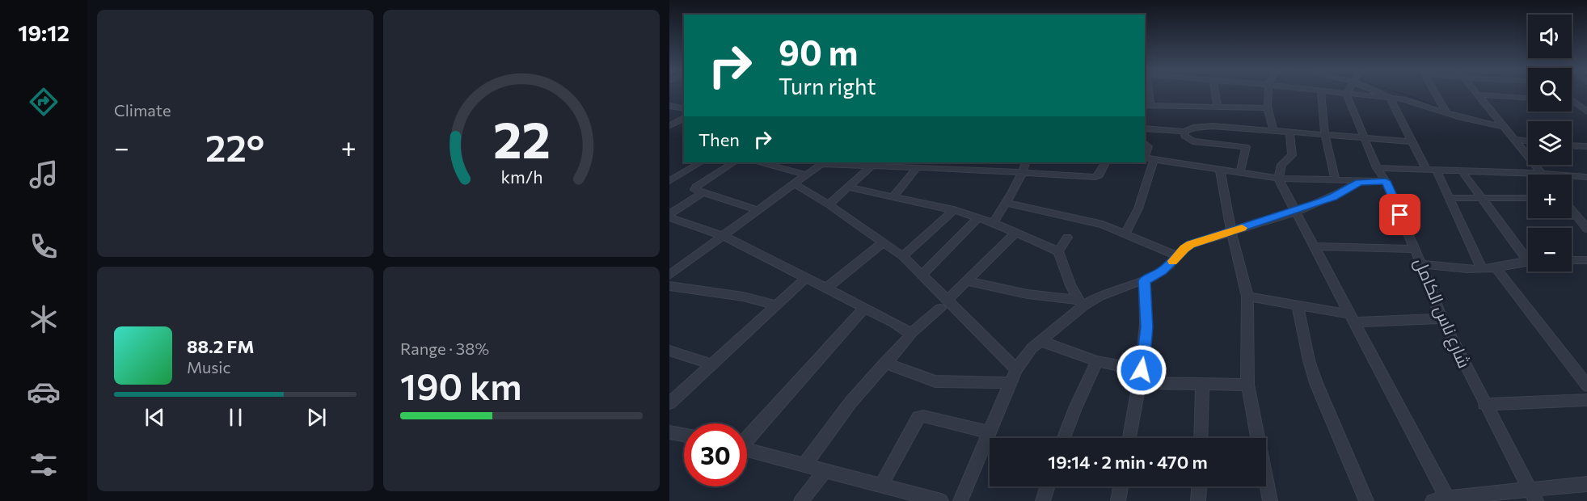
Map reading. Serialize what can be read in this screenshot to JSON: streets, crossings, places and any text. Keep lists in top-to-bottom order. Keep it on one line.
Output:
{"streets":{"street":["شارع ناس الكامل"]},"page":{"tabs":"19:12","tile":["Climate",["Range · 38%","190 km"]],"map_buttons":["+","−"],"turn":["90 m","Turn right"],"then":"Then","heat":["−","22°","+"],"song":["88.2 FM","Music"],"limit":"30","trip":"19:14 · 2 min · 470 m","gauge":["22","km/h"]}}
